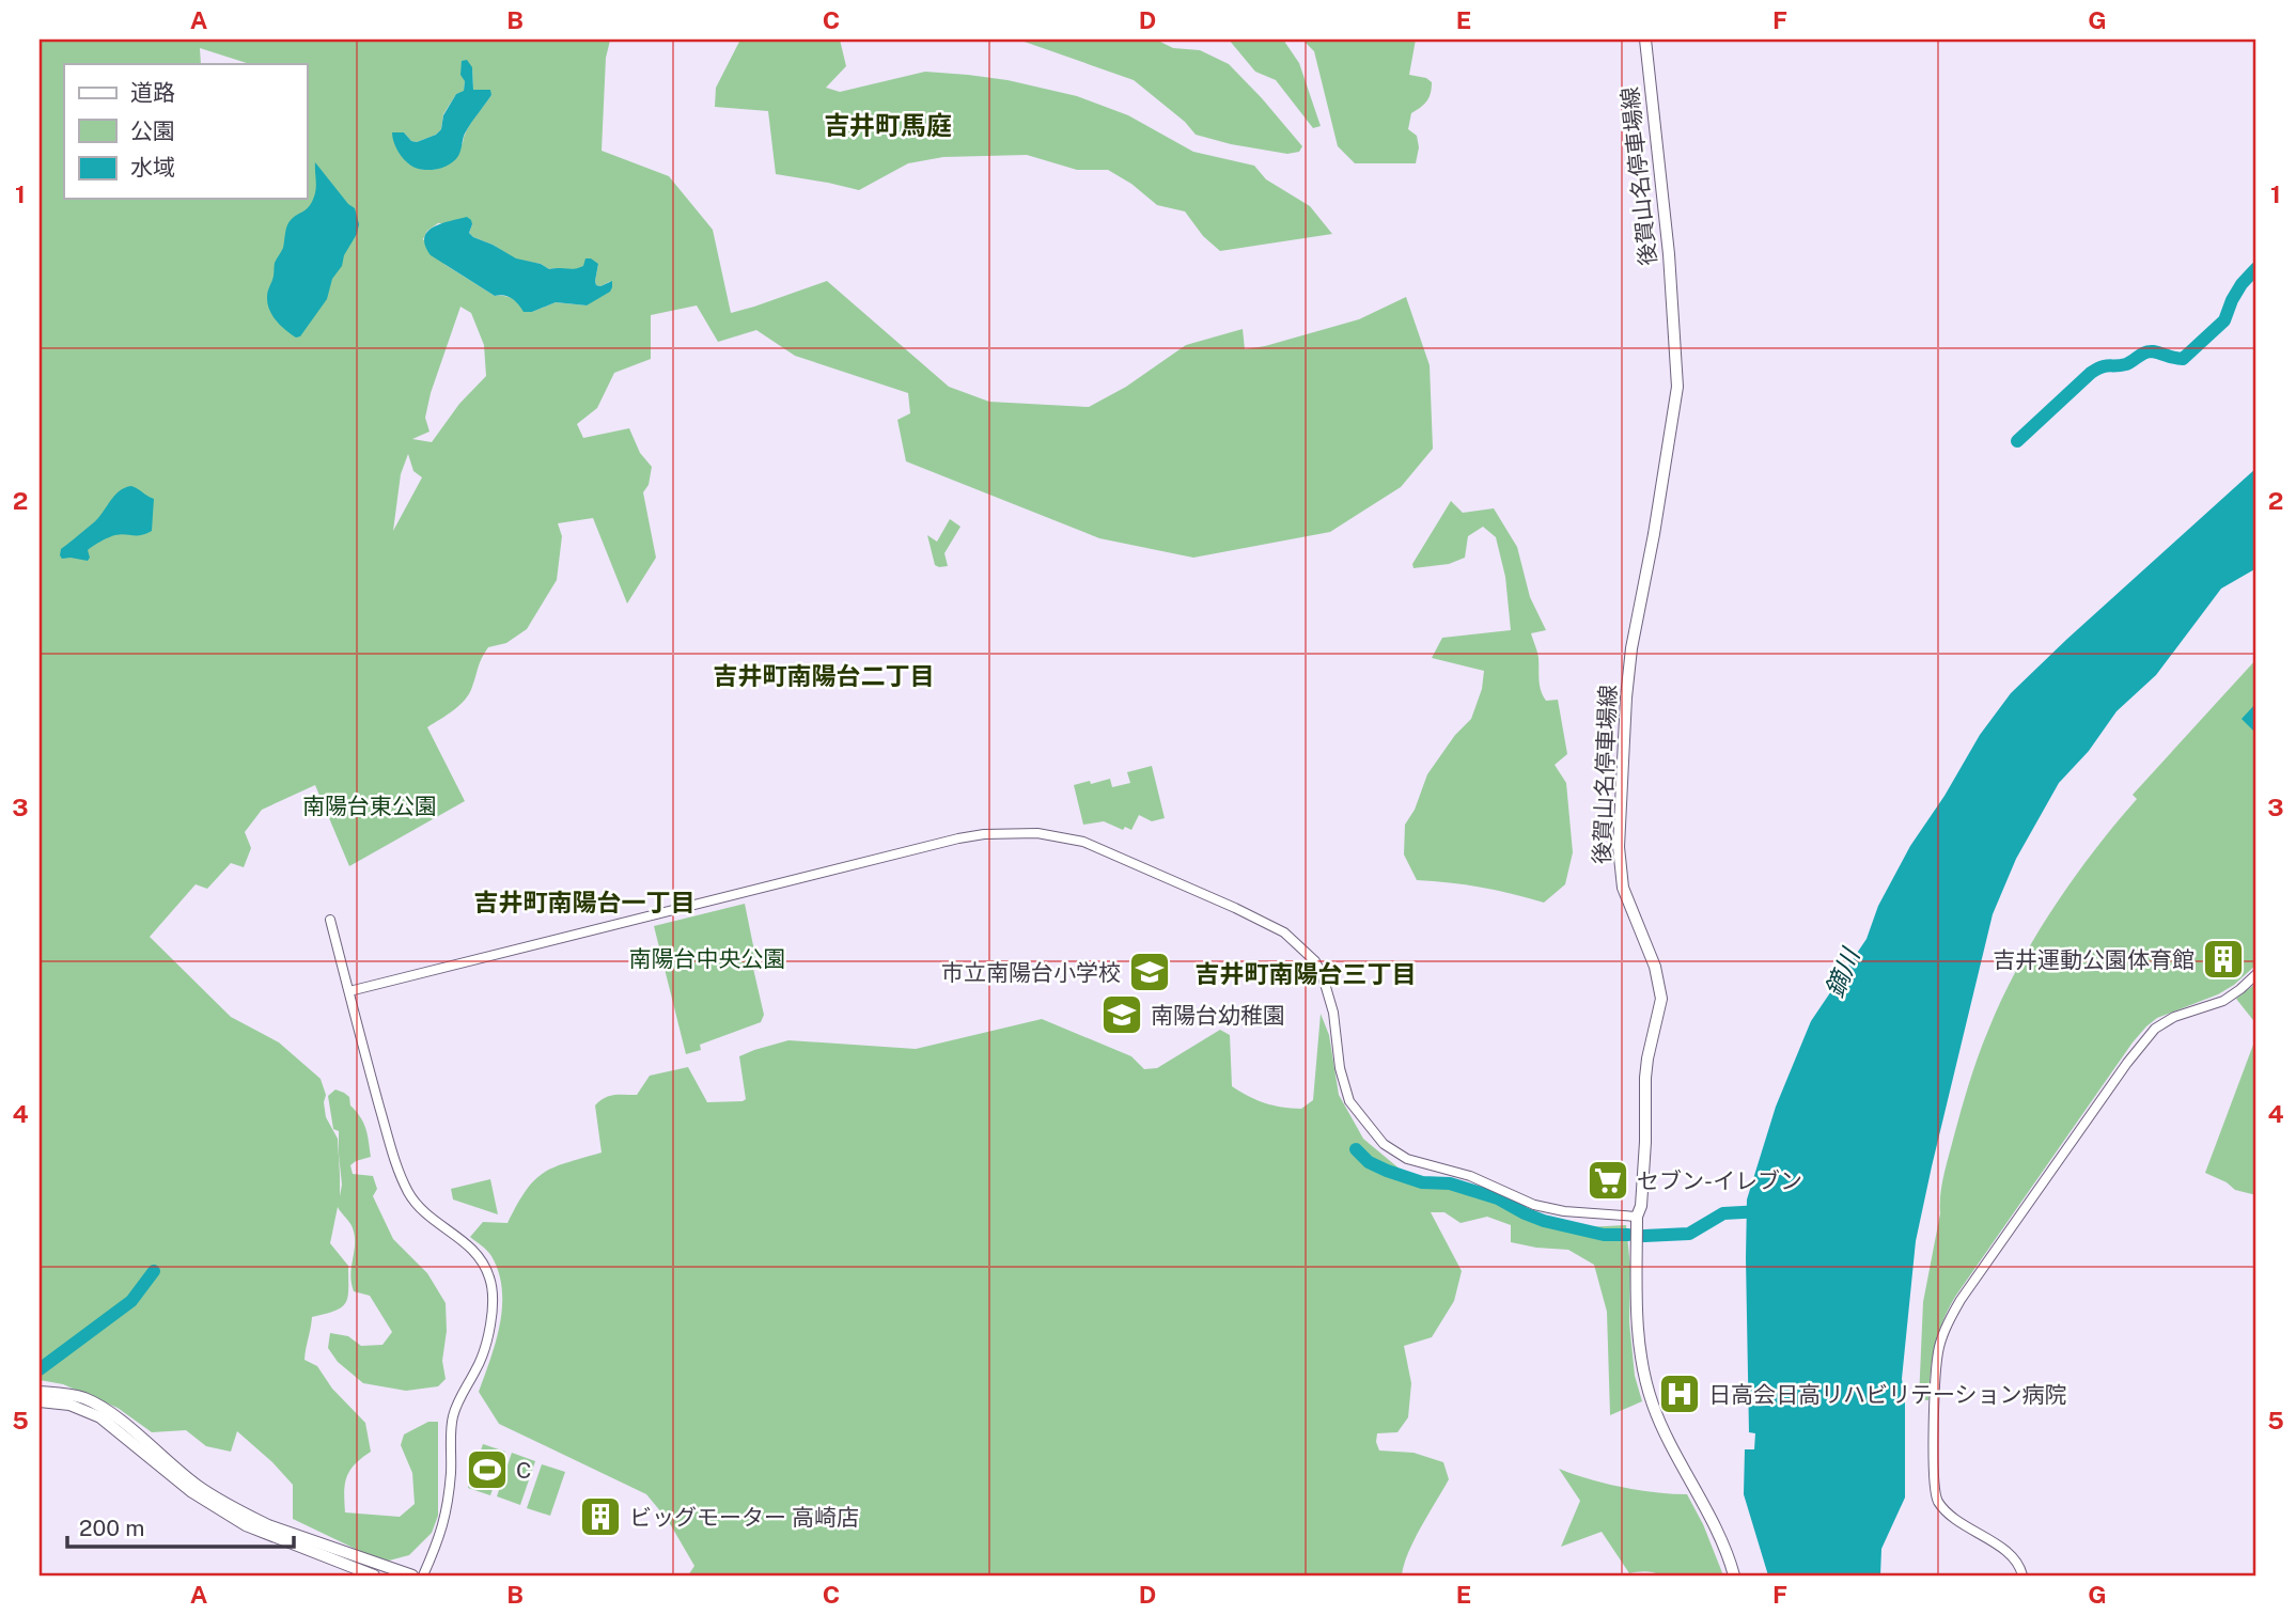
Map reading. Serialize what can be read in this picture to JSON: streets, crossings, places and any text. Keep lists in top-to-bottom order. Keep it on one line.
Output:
{"streets":{"main road":["後賀山名停車場線"]},"districts":["吉井町馬庭","吉井町南陽台二丁目","吉井町南陽台一丁目","吉井町南陽台三丁目"],"water":["鏑川"],"parks":["南陽台東公園","南陽台中央公園"],"places":{"building":["吉井運動公園体育館","ビッグモーター 高崎店"],"school or university":["市立南陽台小学校","南陽台幼稚園"],"supermarket":["セブン-イレブン"],"hospital":["日高会日高リハビリテーション病院"],"sports":["C"]},"legend":["道路","公園","水域"],"scale_bar":"200 m","grid":{"columns":["A","B","C","D","E","F","G"],"rows":["1","2","3","4","5"]}}
